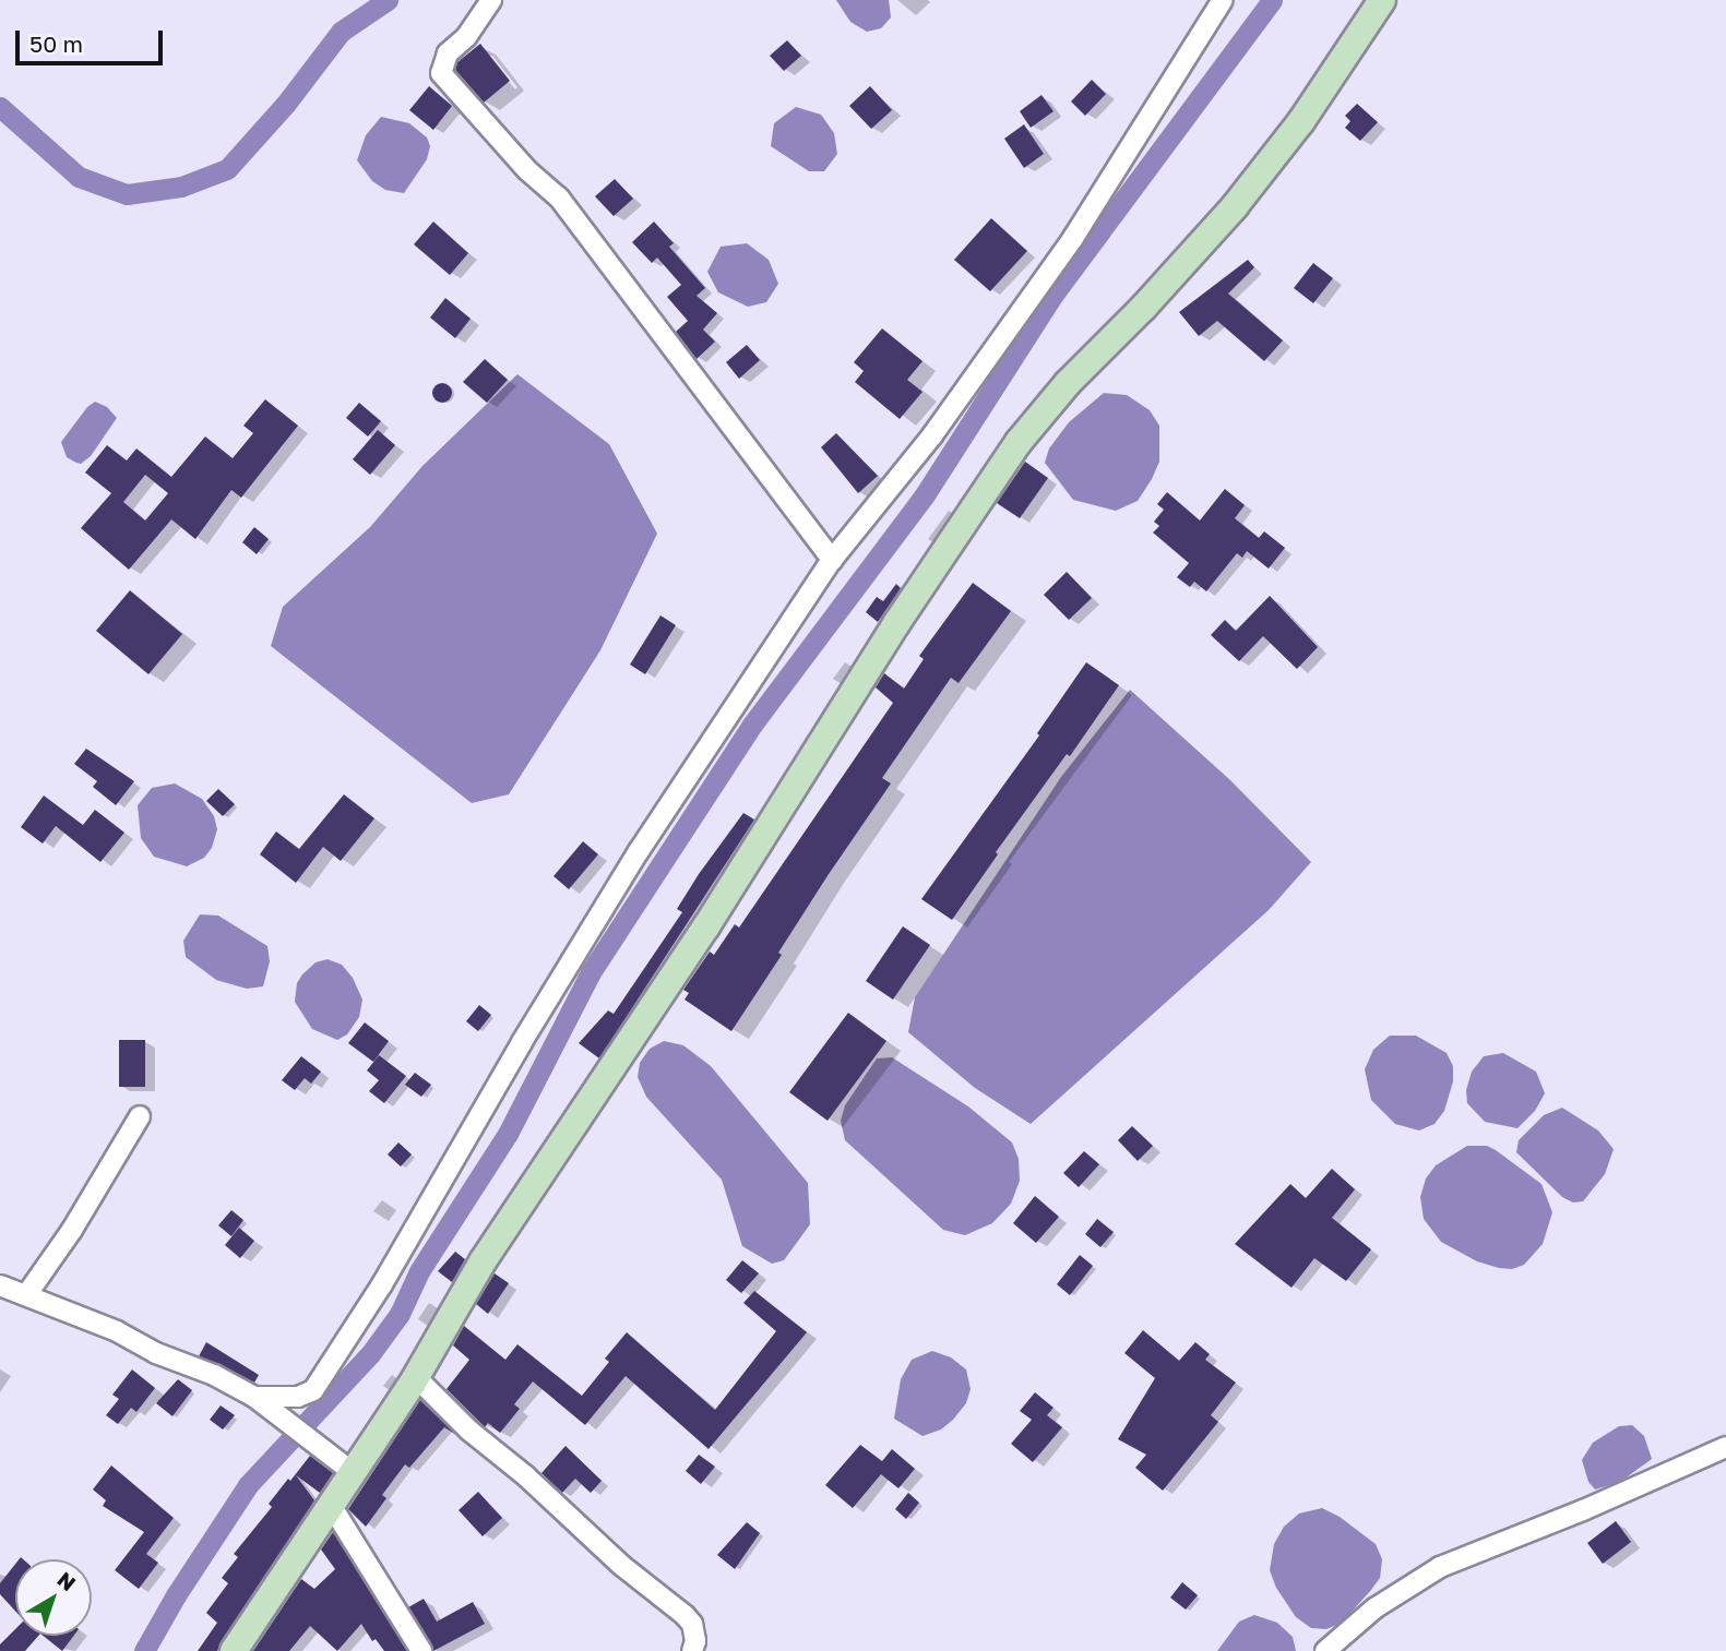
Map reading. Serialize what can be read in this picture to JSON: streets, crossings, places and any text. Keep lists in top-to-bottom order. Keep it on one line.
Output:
{"scale_bar":"50 m","north":"top right"}
